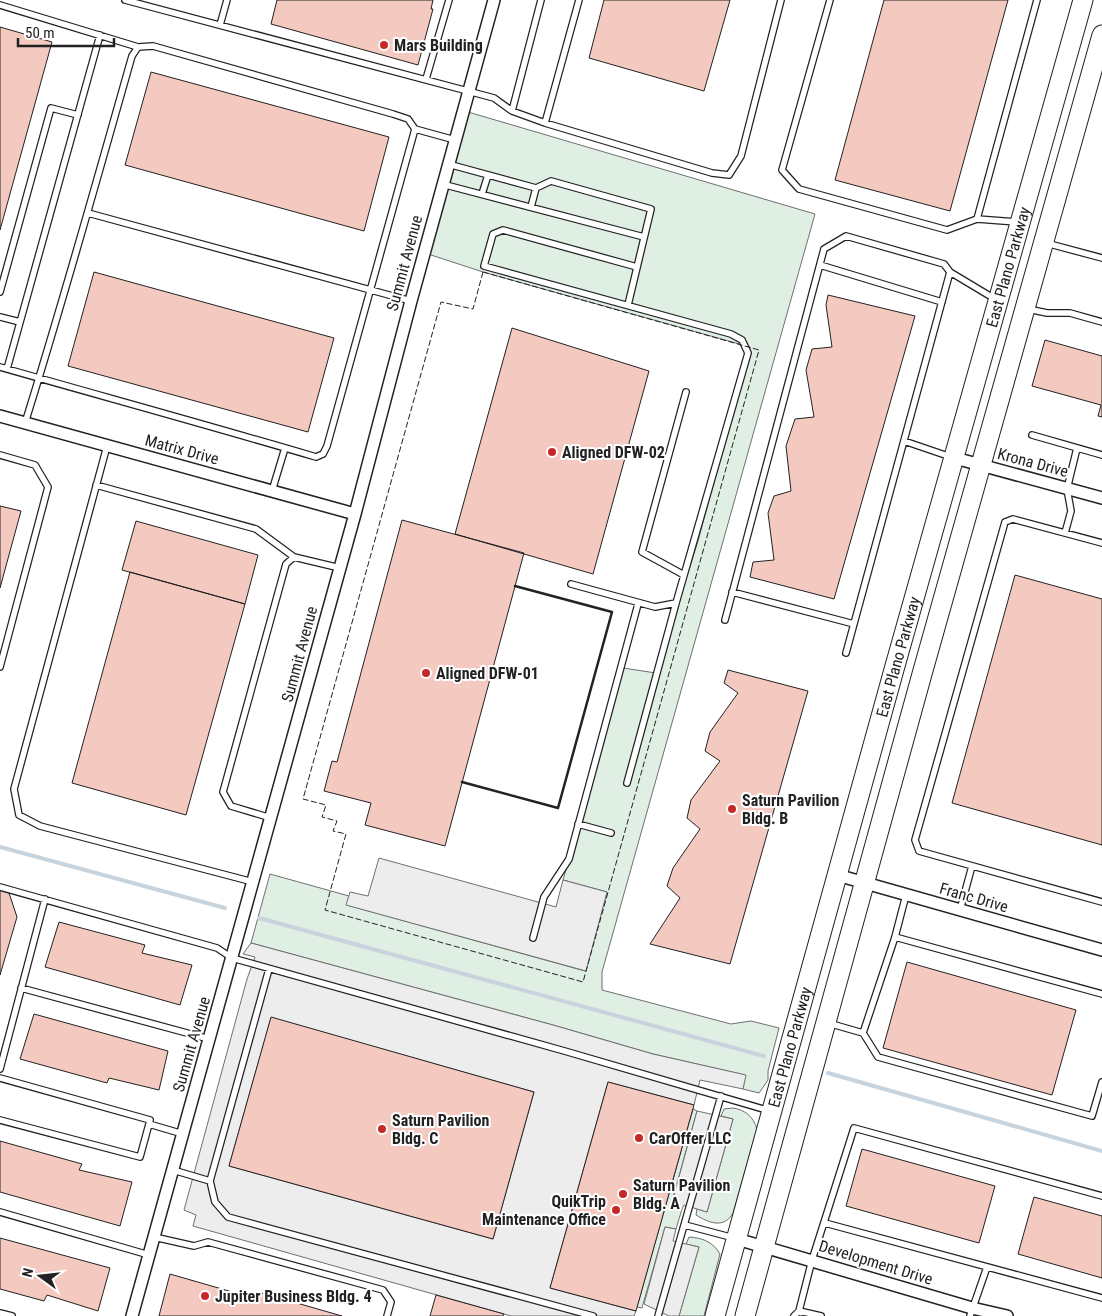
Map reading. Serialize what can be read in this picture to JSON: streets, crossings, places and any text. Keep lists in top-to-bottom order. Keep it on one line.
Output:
{"streets":{"main road":["East Plano Parkway"],"street":["Summit Avenue","Matrix Drive","Krona Drive","Franc Drive","Development Drive"]},"crossings":[["Summit Avenue","Matrix Drive"],["East Plano Parkway","Krona Drive"],["East Plano Parkway","Franc Drive"],["East Plano Parkway","Development Drive"]],"places":["Mars Building","Aligned DFW-02","Aligned DFW-01","Saturn Pavilion Bldg. B","Saturn Pavilion Bldg. C","CarOffer LLC","Saturn Pavilion Bldg. A","QuikTrip Maintenance Office","Jupiter Business Bldg. 4"],"scale_bar":"50 m","north":"left"}
